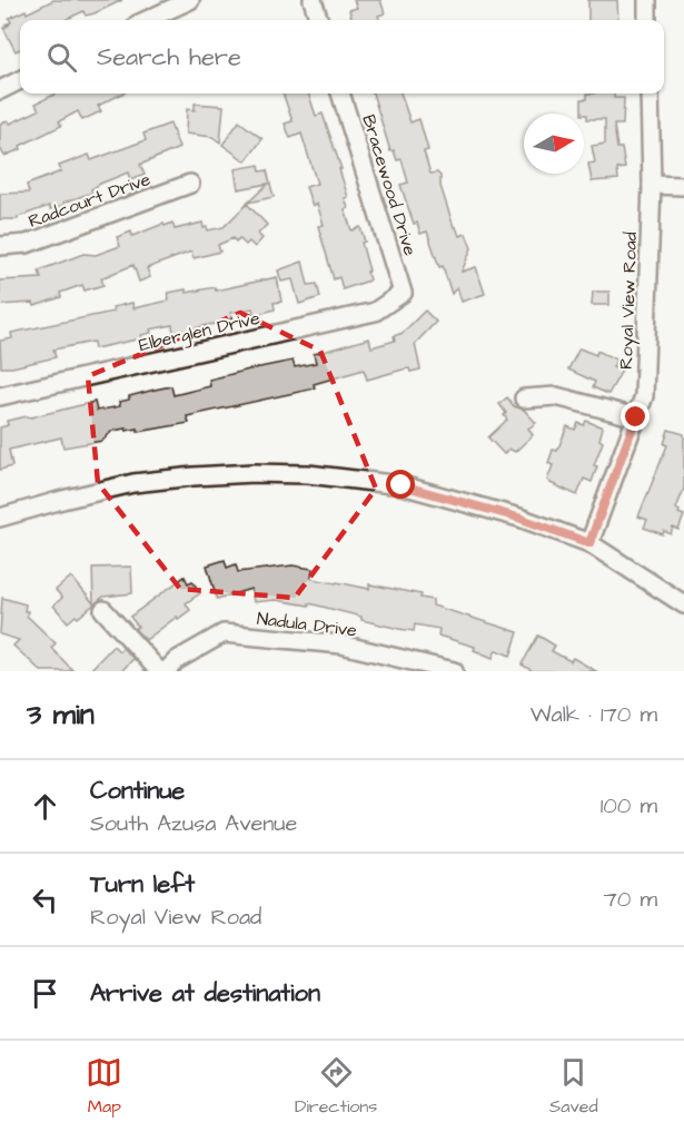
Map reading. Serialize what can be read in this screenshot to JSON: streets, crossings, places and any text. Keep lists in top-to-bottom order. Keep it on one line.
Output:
{"streets":{"street":["Bracewood Drive","Radcourt Drive","Royal View Road","Elberglen Drive","Nadula Drive"]},"crossings":[["Bracewood Drive","Elberglen Drive"]],"north":"right","page":{"search":"Search here","heading":["3 min","Walk · 170 m"],"list":[["Continue","South Azusa Avenue","100 m"],["Turn left","Royal View Road","70 m"],"Arrive at destination"],"nav":["Map","Directions","Saved"]}}
